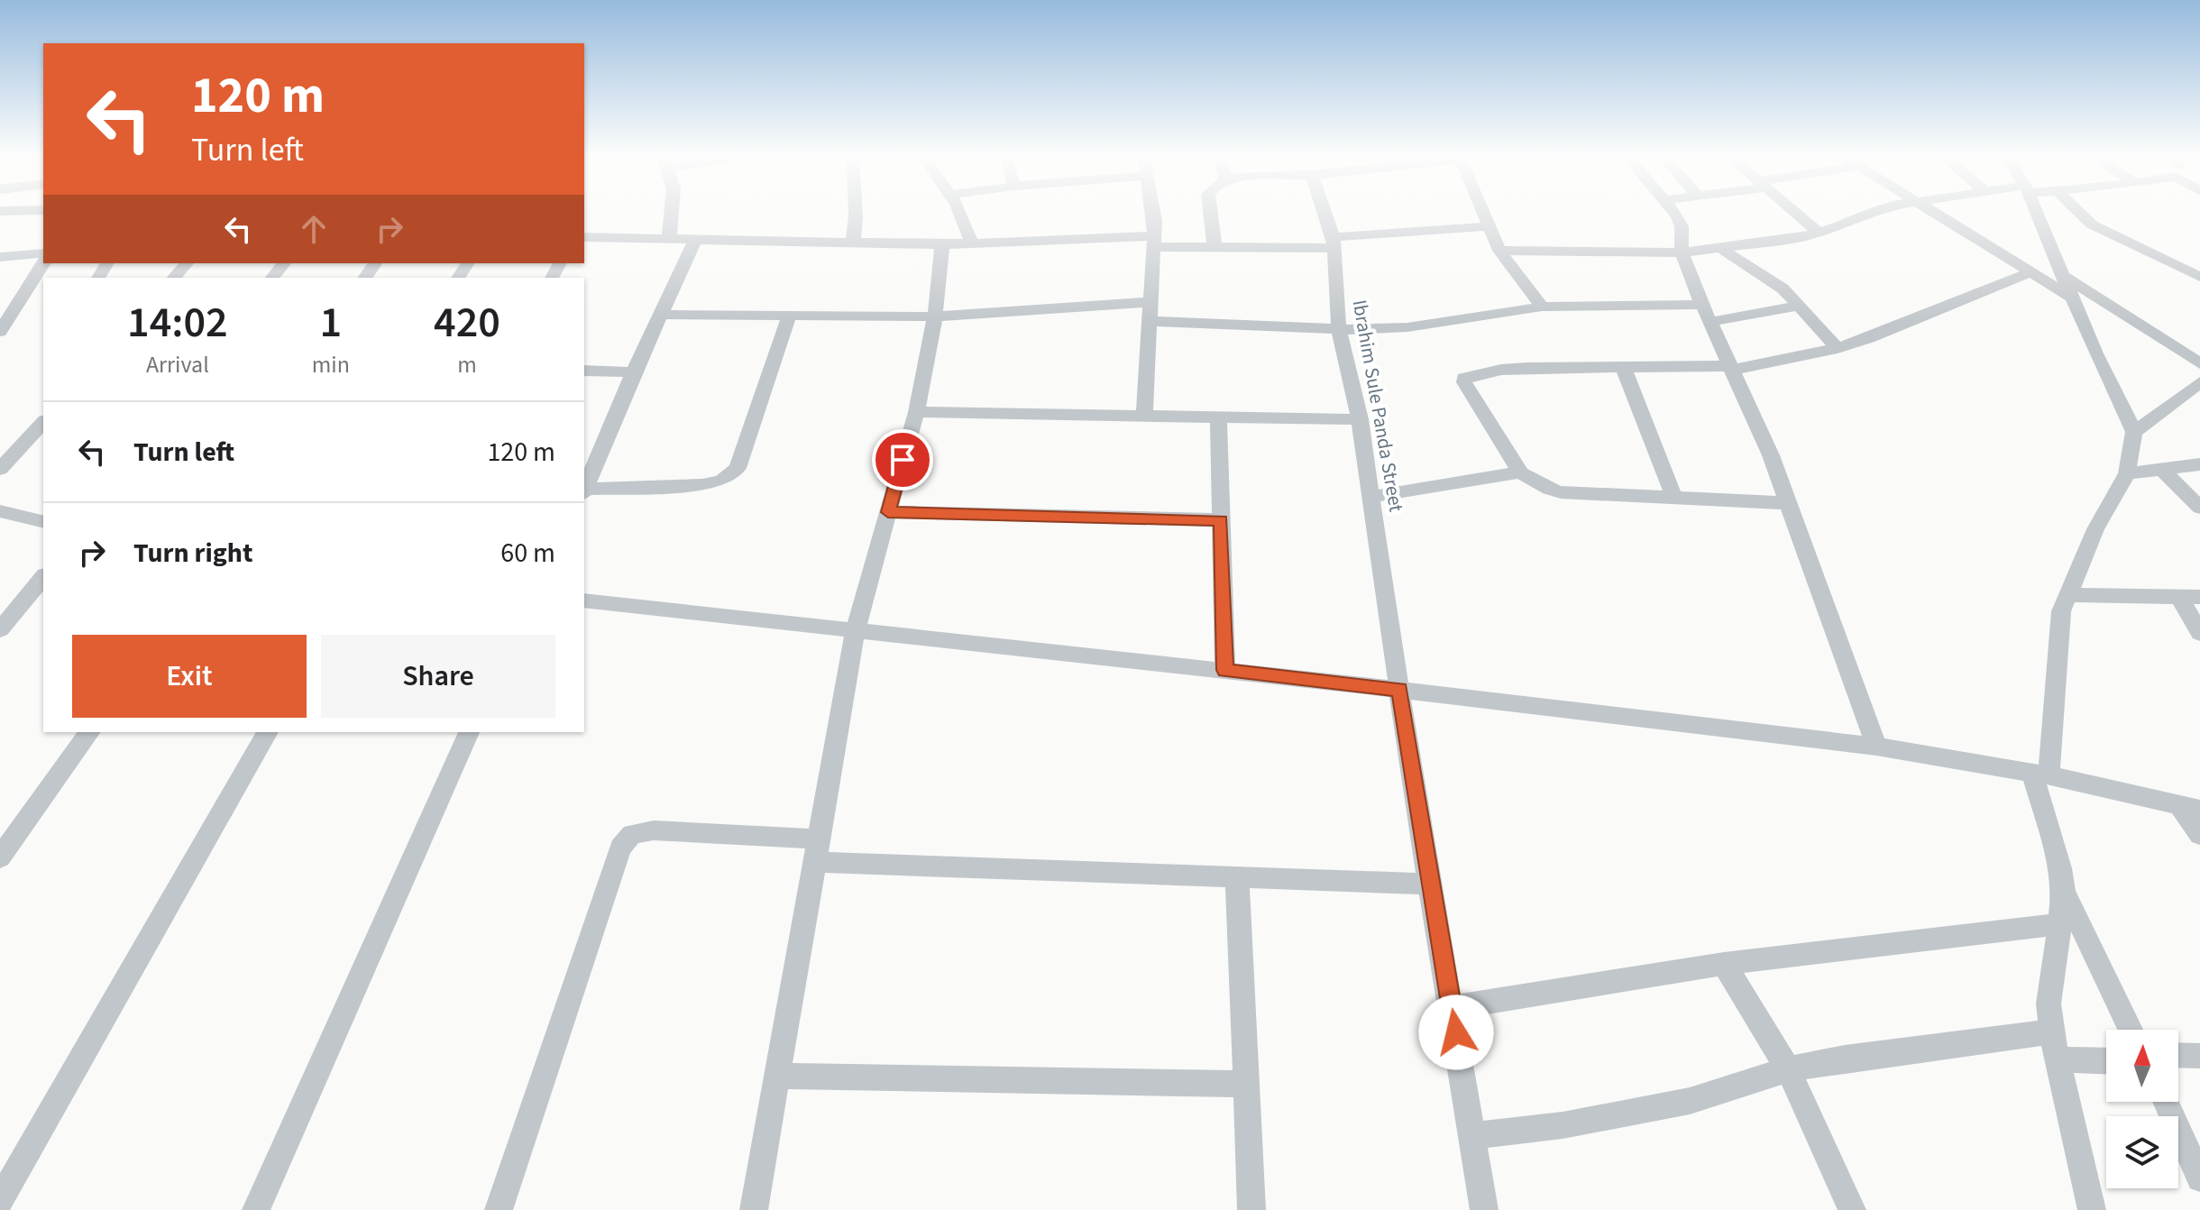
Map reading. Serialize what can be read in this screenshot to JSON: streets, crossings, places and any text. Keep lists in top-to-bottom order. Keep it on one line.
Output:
{"streets":{"street":["Ibrahim Sule Panda Street"]},"north":"top","page":{"turn":["120 m","Turn left"],"eta":["14:02","Arrival","1","min","420","m"],"list":[{"name":"Turn left","value":"120 m"},{"name":"Turn right","value":"60 m"}],"buttons":["Exit","Share"]}}
